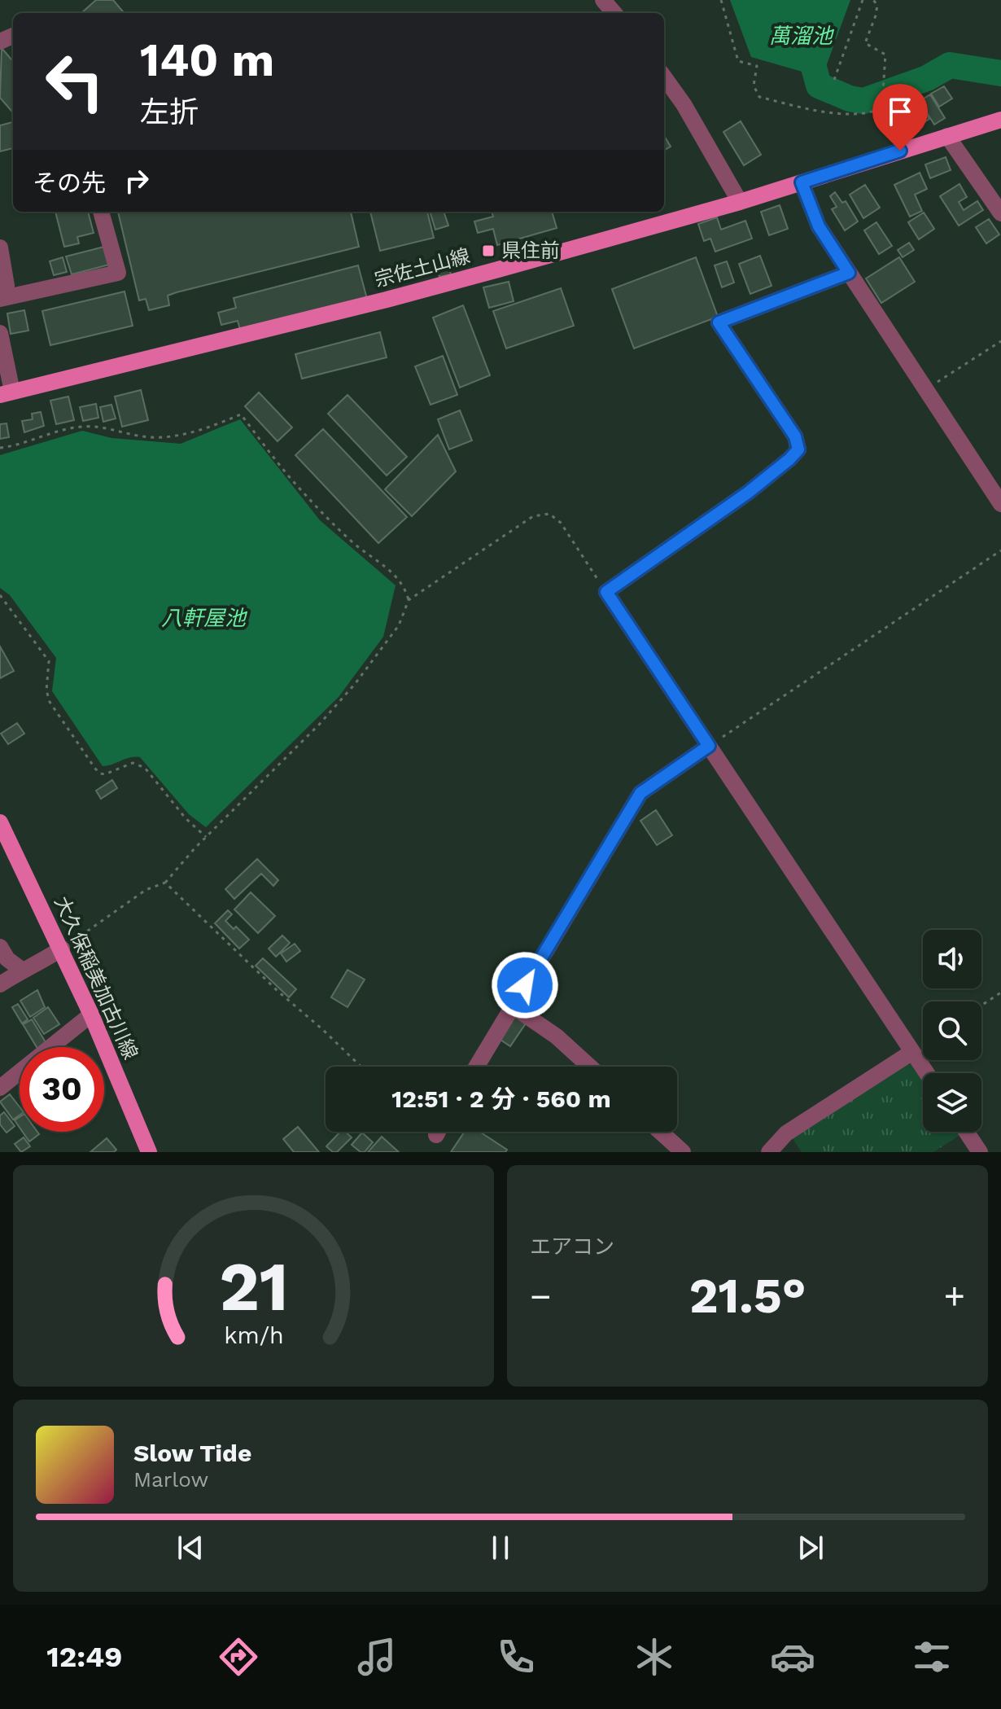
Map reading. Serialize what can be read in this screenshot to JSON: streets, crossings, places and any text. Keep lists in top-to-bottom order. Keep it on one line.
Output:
{"streets":{"main road":["宗佐土山線","大久保稲美加古川線"]},"water":["萬溜池","八軒屋池"],"places":{"transit":["県住前"]},"page":{"turn":["140 m","左折"],"then":"その先","limit":"30","trip":"12:51 · 2 分 · 560 m","tile":"エアコン","heat":["−","21.5°","+"],"song":["Slow Tide","Marlow"],"tabs":"12:49","gauge":["21","km/h"]}}
